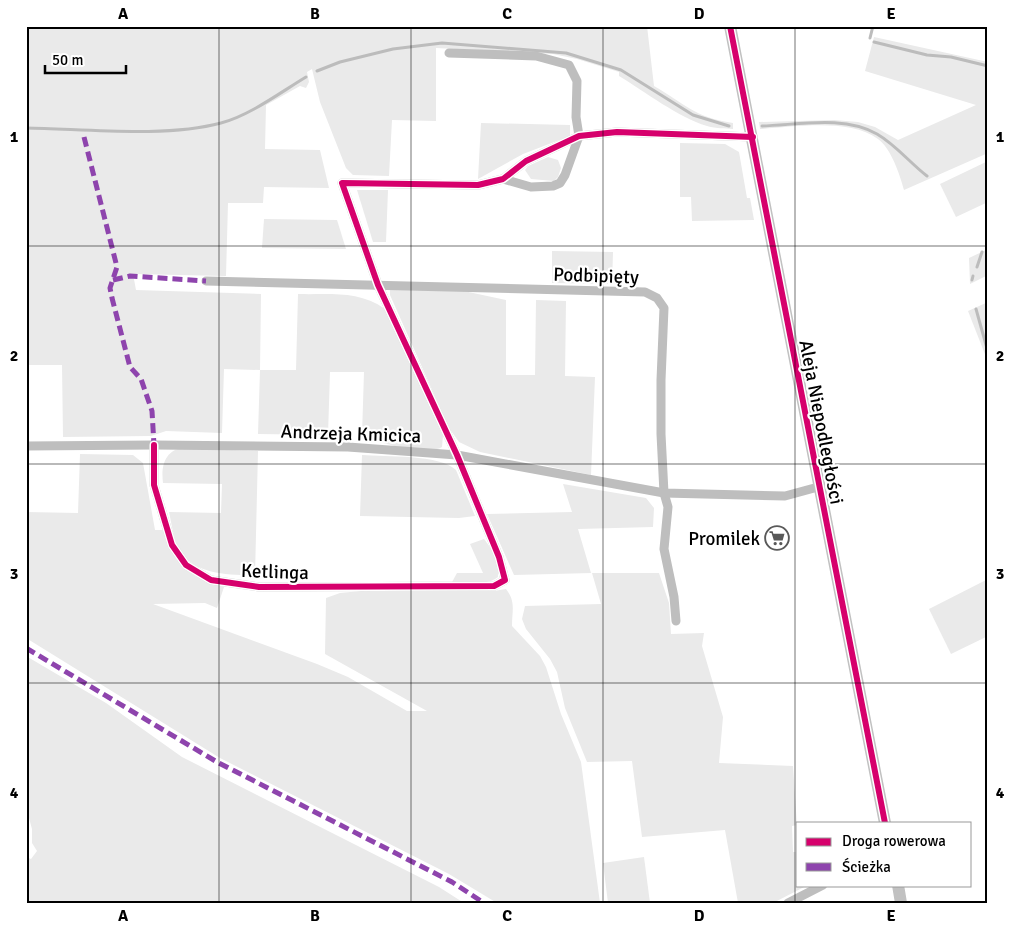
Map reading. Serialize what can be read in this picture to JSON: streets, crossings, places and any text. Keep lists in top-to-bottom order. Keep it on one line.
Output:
{"streets":{"street":["Podbipięty","Aleja Niepodległości","Andrzeja Kmicica","Ketlinga"]},"crossings":[["Podbipięty","Andrzeja Kmicica"],["Aleja Niepodległości","Andrzeja Kmicica"],["Andrzeja Kmicica","Ketlinga"]],"places":{"supermarket":["Promilek"]},"legend":["Droga rowerowa","Ścieżka"],"scale_bar":"50 m","grid":{"columns":["A","B","C","D","E"],"rows":["1","2","3","4"]}}
